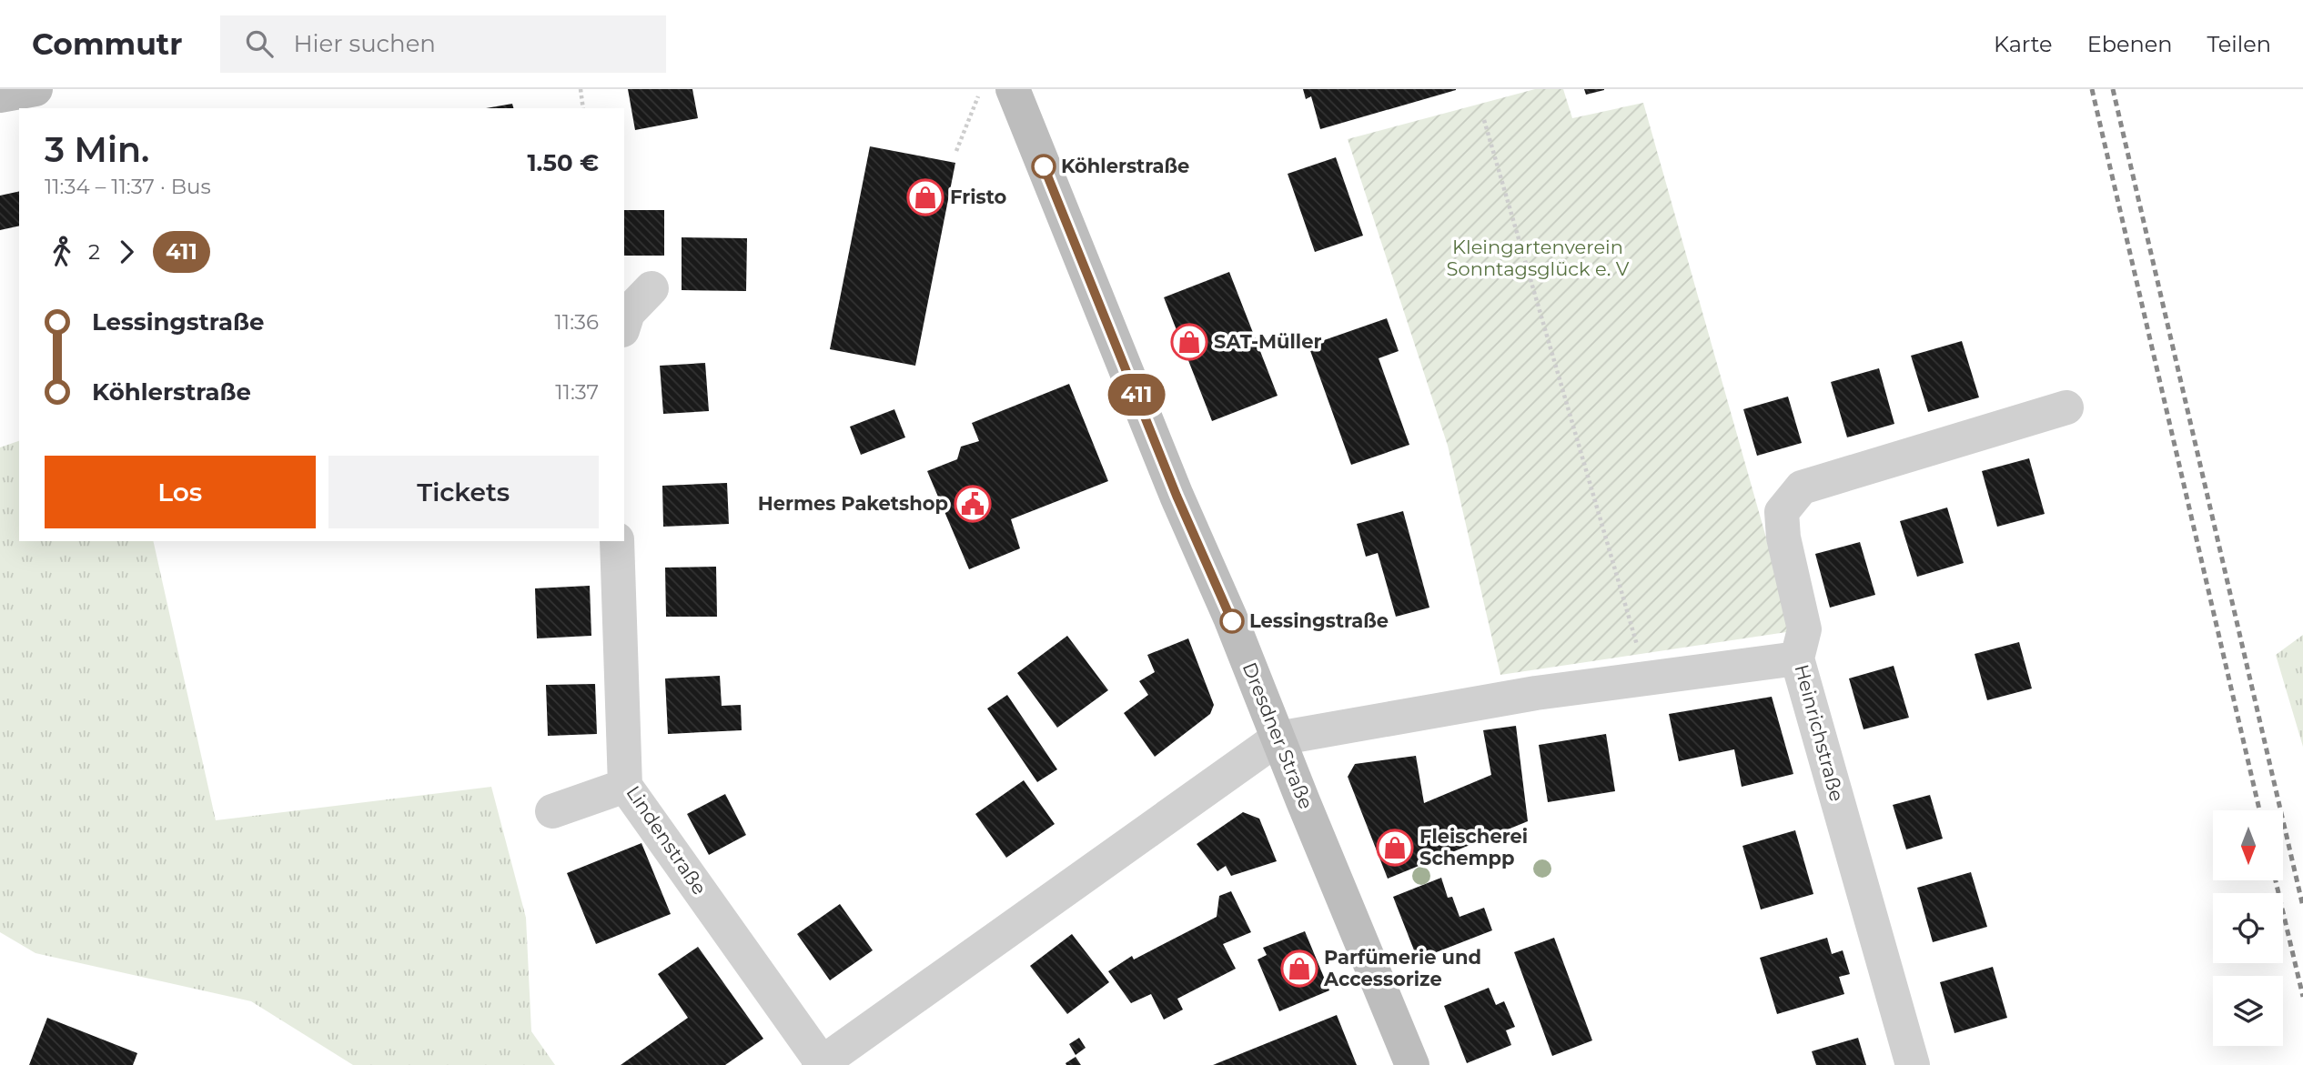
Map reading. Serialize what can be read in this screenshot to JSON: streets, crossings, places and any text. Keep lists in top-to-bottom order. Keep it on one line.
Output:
{"streets":{"main road":["Dresdner Straße"],"street":["Heinrichstraße","Lindenstraße"]},"parks":["Kleingartenverein Sonntagsglück e. V"],"places":{"other":["Köhlerstraße","Lessingstraße"],"shop":["Fristo","SAT-Müller","Fleischerei Schempp","Parfümerie und Accessorize"],"public building":["Hermes Paketshop"]},"lines":["bus line 411"],"north":"bottom","page":{"header":"Commutr","search":"Hier suchen","nav":["Karte","Ebenen","Teilen"],"on_map":"411","heading":["3 Min.","11:34 – 11:37 · Bus","1.50 €"],"legs":["2","411"],"list":[{"name":"Lessingstraße","value":"11:36"},{"name":"Köhlerstraße","value":"11:37"}],"buttons":["Los","Tickets"]}}
